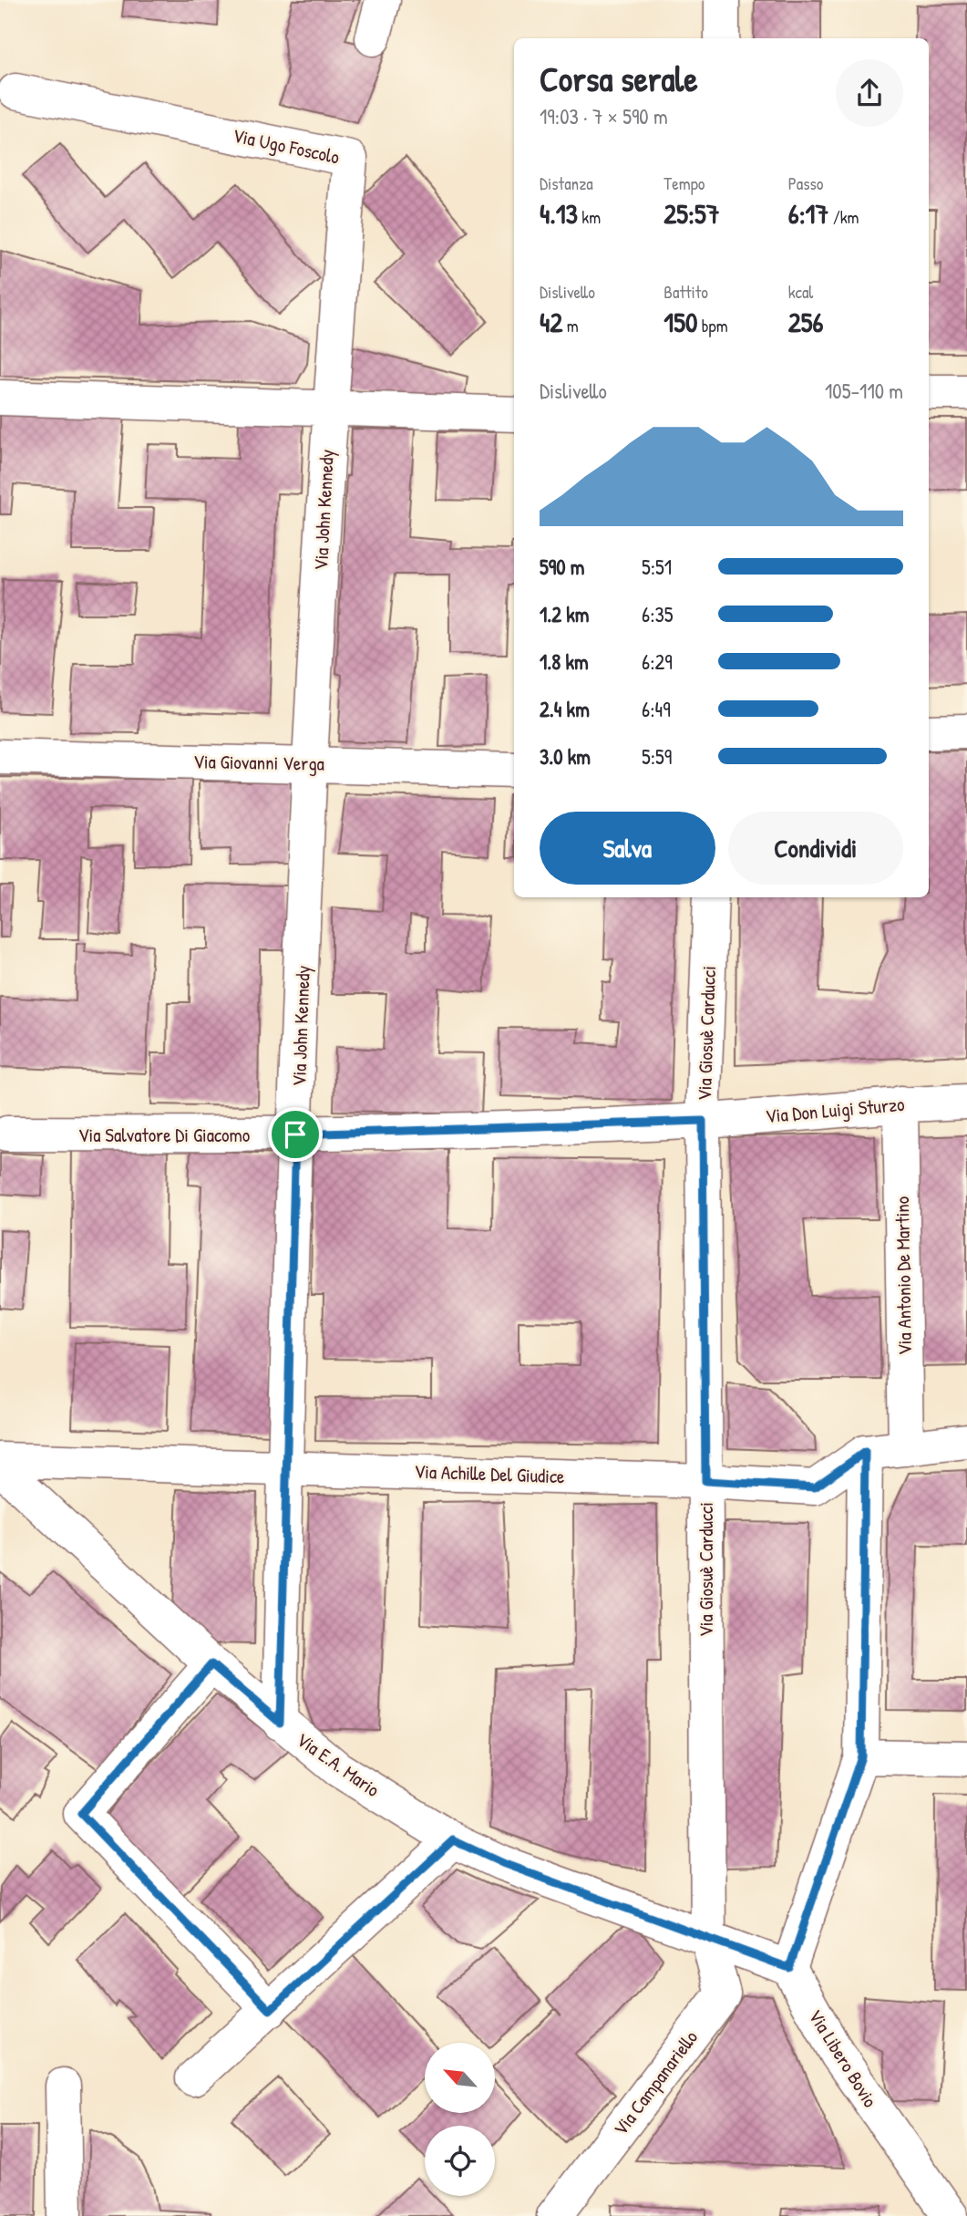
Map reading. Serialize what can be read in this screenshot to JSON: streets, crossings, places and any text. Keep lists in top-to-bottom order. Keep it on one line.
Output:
{"streets":{"street":["Via Ugo Foscolo","Via John Kennedy","Via Giovanni Verga","Via Giosuè Carducci","Via Don Luigi Sturzo","Via Salvatore Di Giacomo","Via Antonio De Martino","Via Achille Del Giudice","Via E.A. Mario","Via Libero Bovio","Via Campanariello"]},"crossings":[["Via Ugo Foscolo","Via John Kennedy"],["Via John Kennedy","Via Giovanni Verga"],["Via John Kennedy","Via Salvatore Di Giacomo"],["Via John Kennedy","Via Achille Del Giudice"],["Via John Kennedy","Via E.A. Mario"],["Via Giosuè Carducci","Via Don Luigi Sturzo"],["Via Giosuè Carducci","Via Salvatore Di Giacomo"],["Via Giosuè Carducci","Via Achille Del Giudice"],["Via Giosuè Carducci","Via E.A. Mario"],["Via Giosuè Carducci","Via Campanariello"],["Via Don Luigi Sturzo","Via Salvatore Di Giacomo"],["Via Don Luigi Sturzo","Via Antonio De Martino"],["Via E.A. Mario","Via Campanariello"]],"north":"top left","page":{"heading":["Corsa serale","19:03 · 7 × 590 m"],"stats":[["Distanza","4.13 km"],["Tempo","25:57"],["Passo","6:17 /km"],["Dislivello","42 m"],["Battito","150 bpm"],["kcal","256"]],"chart":["Dislivello","105–110 m"],"list":[{"name":"590 m","note":"5:51"},{"name":"1.2 km","note":"6:35"},{"name":"1.8 km","note":"6:29"},{"name":"2.4 km","note":"6:49"},{"name":"3.0 km","note":"5:59"}],"buttons":["Salva","Condividi"]}}
